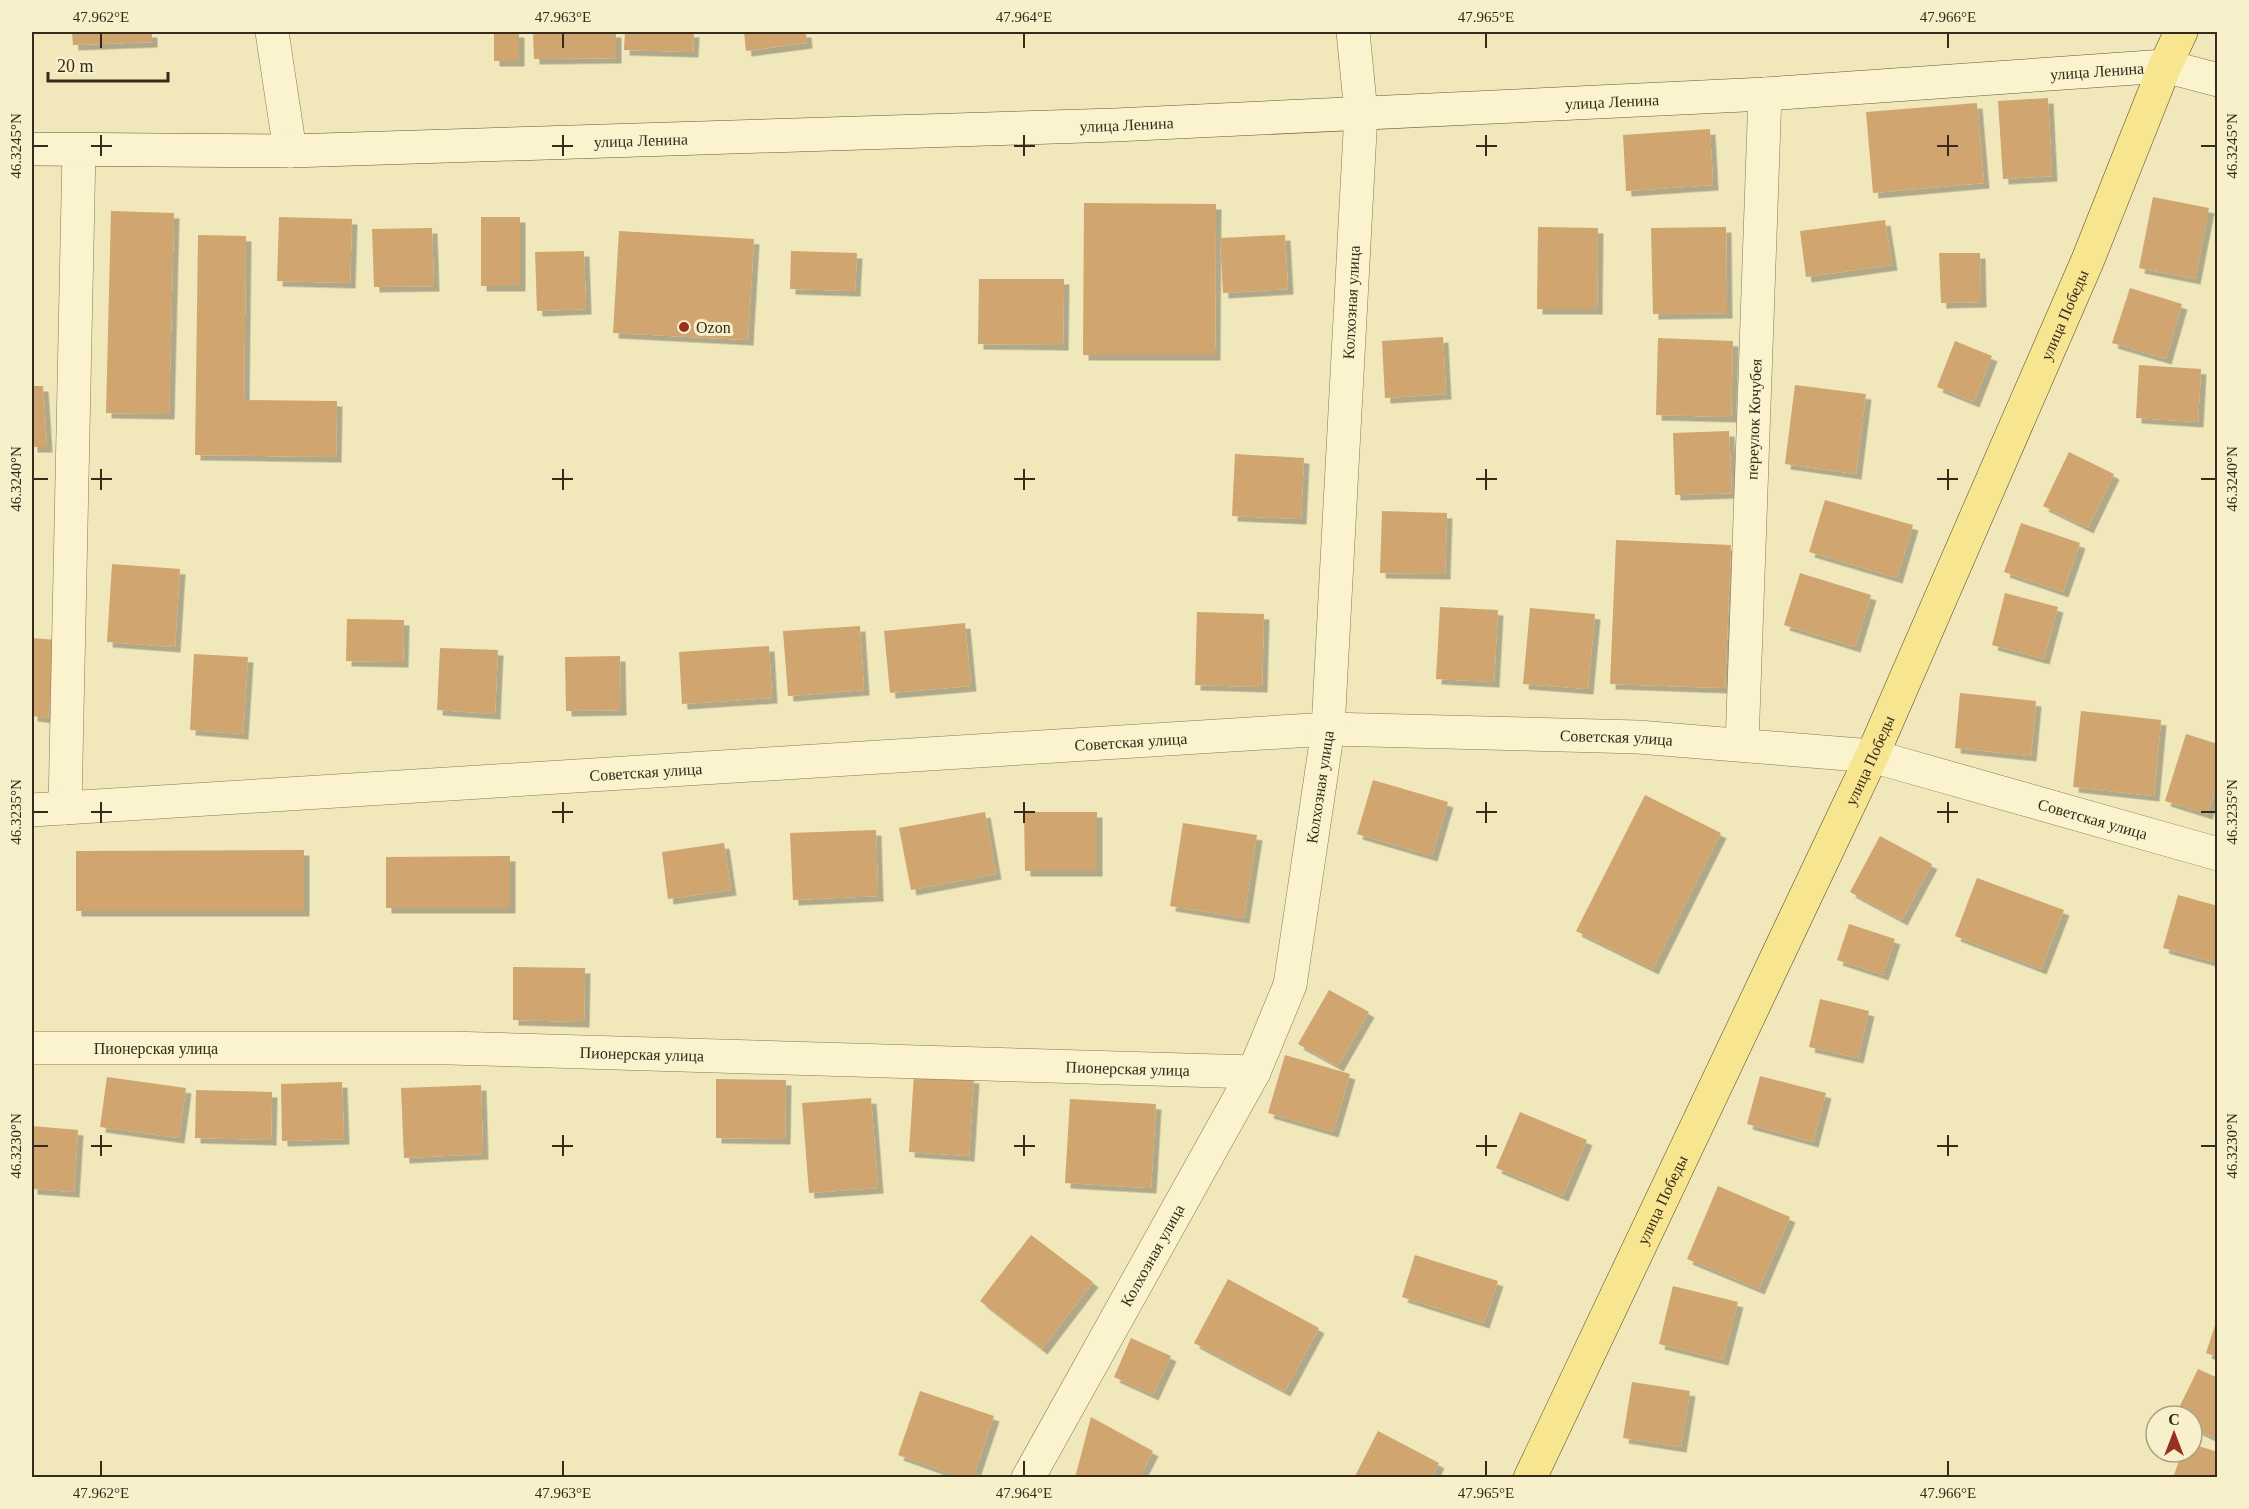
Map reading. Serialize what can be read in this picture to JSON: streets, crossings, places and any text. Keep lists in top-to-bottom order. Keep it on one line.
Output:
{"streets":{"main road":["улица Победы"],"street":["улица Ленина","Колхозная улица","переулок Кочубея","Советская улица","Пионерская улица"]},"crossings":[["улица Ленина","Колхозная улица"],["улица Ленина","улица Победы"],["улица Ленина","переулок Кочубея"],["Колхозная улица","Советская улица"],["Колхозная улица","Пионерская улица"],["улица Победы","Советская улица"],["переулок Кочубея","Советская улица"]],"places":["Ozon"],"scale_bar":"20 m","north":"top","coordinates":["47.962°E","47.963°E","47.964°E","47.965°E","47.966°E","46.3245°N","46.3240°N","46.3235°N","46.3230°N"]}
